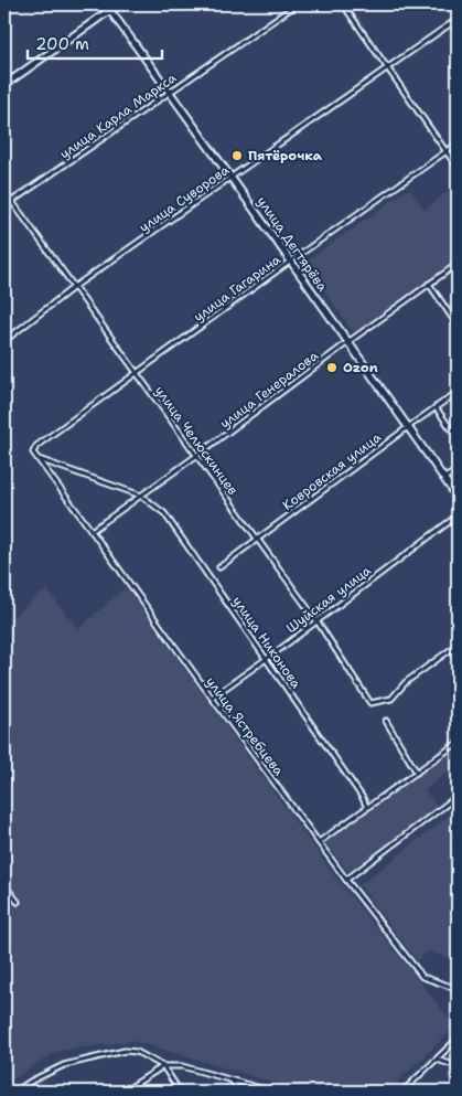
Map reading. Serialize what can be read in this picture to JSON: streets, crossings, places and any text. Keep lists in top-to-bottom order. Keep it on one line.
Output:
{"streets":{"main road":["улица Дегтярёва"],"street":["улица Карла Маркса","улица Суворова","улица Гагарина","улица Генералова","улица Челюскинцев","Ковровская улица","Шуйская улица","улица Никонова","улица Ястребцева"]},"crossings":[["улица Карла Маркса","улица Дегтярёва"],["улица Карла Маркса","улица Челюскинцев"],["улица Суворова","улица Дегтярёва"],["улица Суворова","улица Челюскинцев"],["улица Дегтярёва","улица Гагарина"],["улица Дегтярёва","улица Генералова"],["улица Дегтярёва","Ковровская улица"],["улица Гагарина","улица Челюскинцев"],["улица Гагарина","улица Ястребцева"],["улица Генералова","улица Челюскинцев"],["улица Генералова","улица Никонова"],["улица Генералова","улица Ястребцева"],["улица Челюскинцев","Ковровская улица"],["улица Челюскинцев","Шуйская улица"],["Шуйская улица","улица Никонова"],["Шуйская улица","улица Ястребцева"],["улица Никонова","улица Ястребцева"]],"places":["Пятёрочка","Ozon"],"scale_bar":"200 m"}
